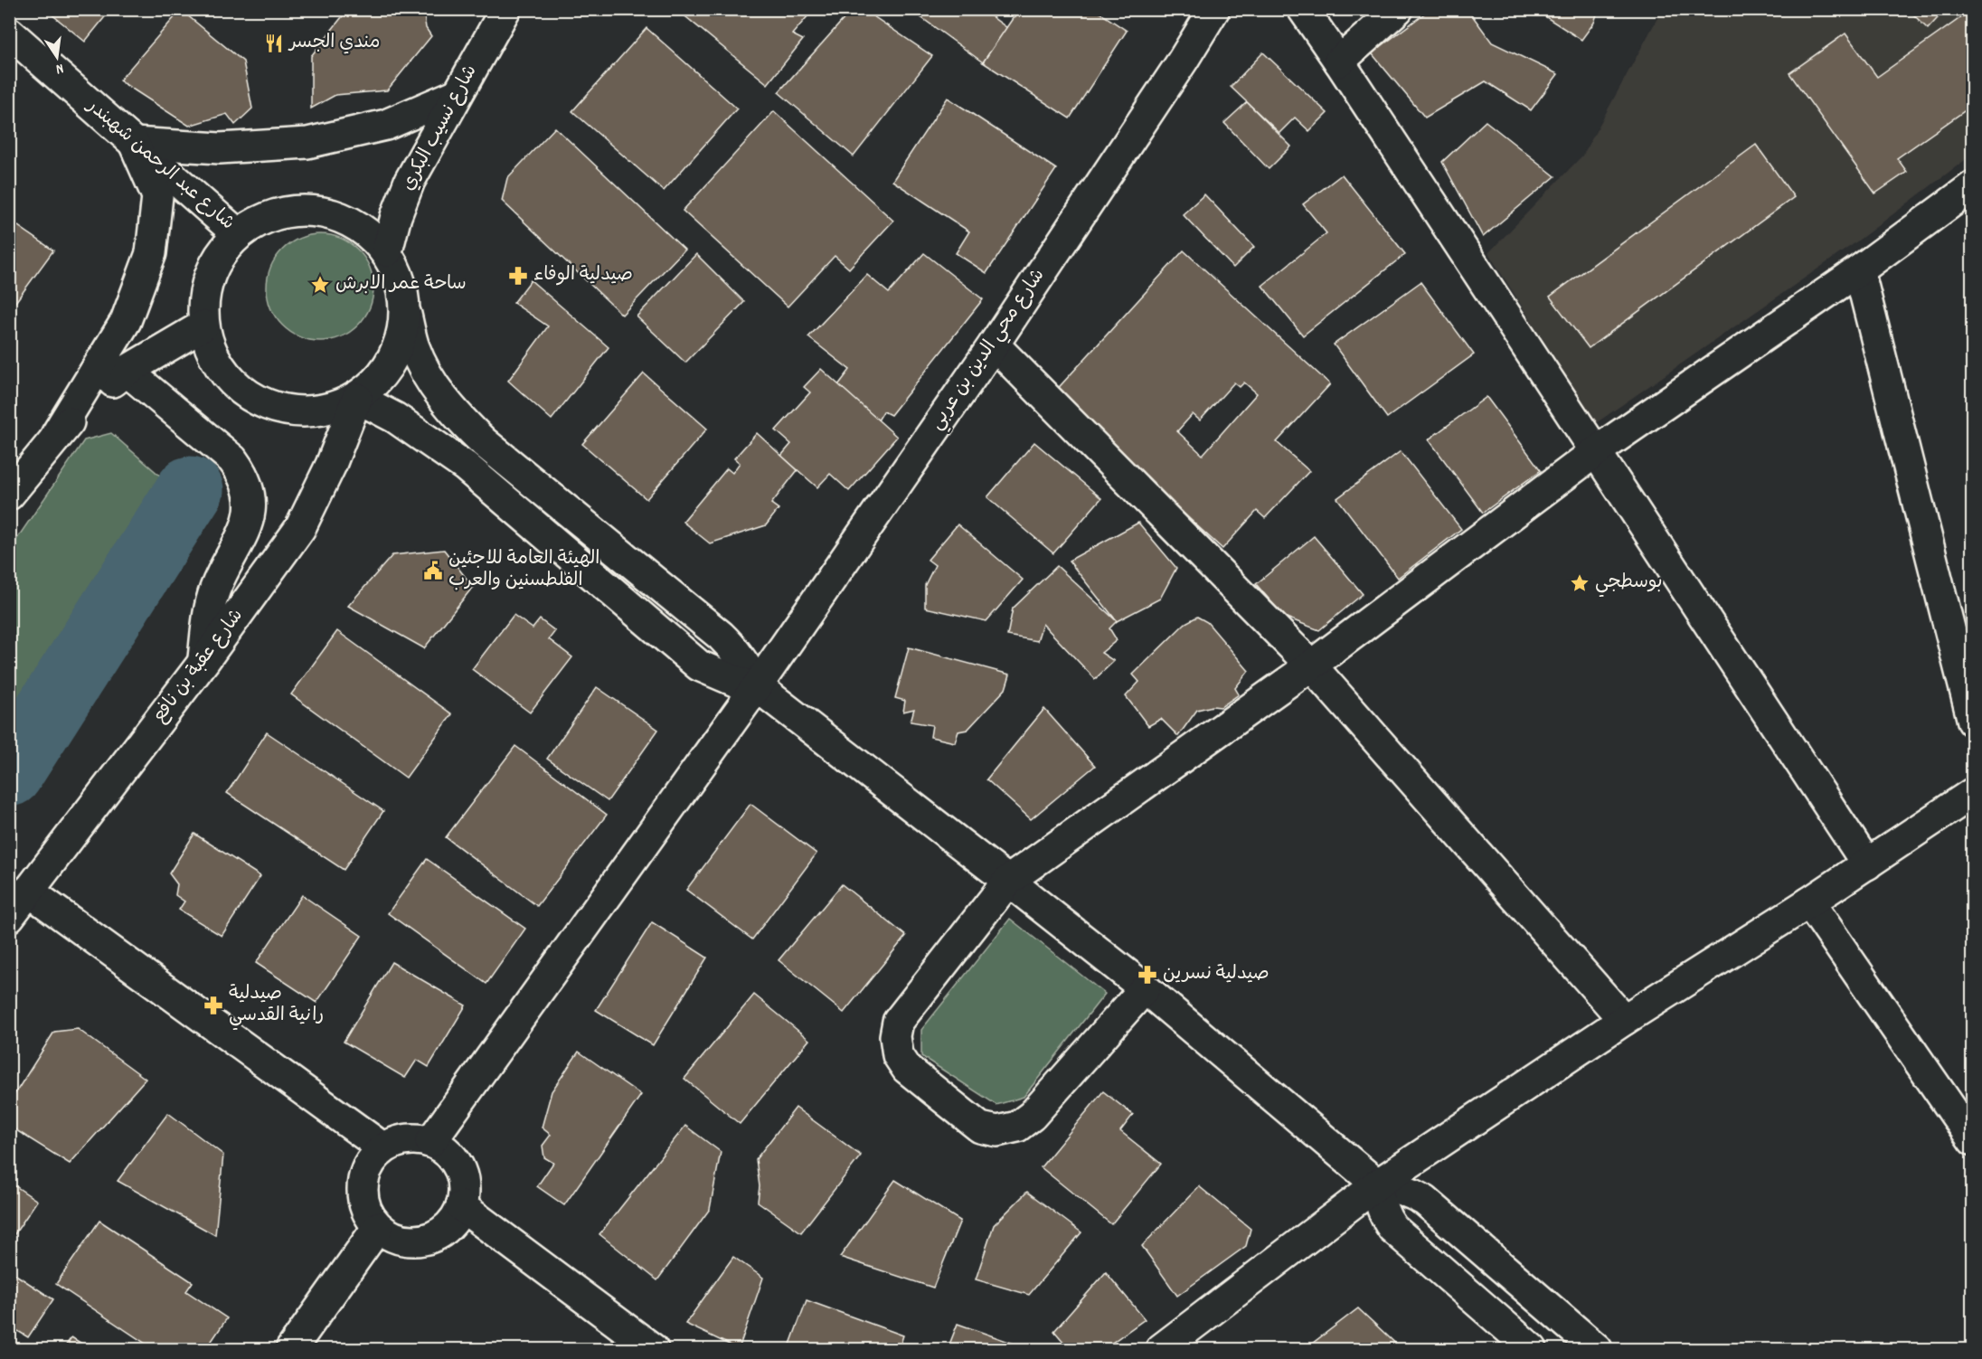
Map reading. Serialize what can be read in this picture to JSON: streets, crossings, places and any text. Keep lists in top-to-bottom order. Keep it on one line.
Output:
{"streets":{"street":["شارع نسيب البكري","شارع عبد الرحمن شهبندر","شارع محي الدين بن عربي","شارع عقبة بن نافع"]},"places":{"restaurant":["مندي الجسر"],"pharmacy":["صيدلية الوفاء","صيدلية نسرين","صيدلية رانية القدسي"],"place":["ساحة عمر الابرش","بوسطجي"],"public building":["الهيئة العامة للاجئين الفلطسنين والعرب"]},"north":"bottom"}
